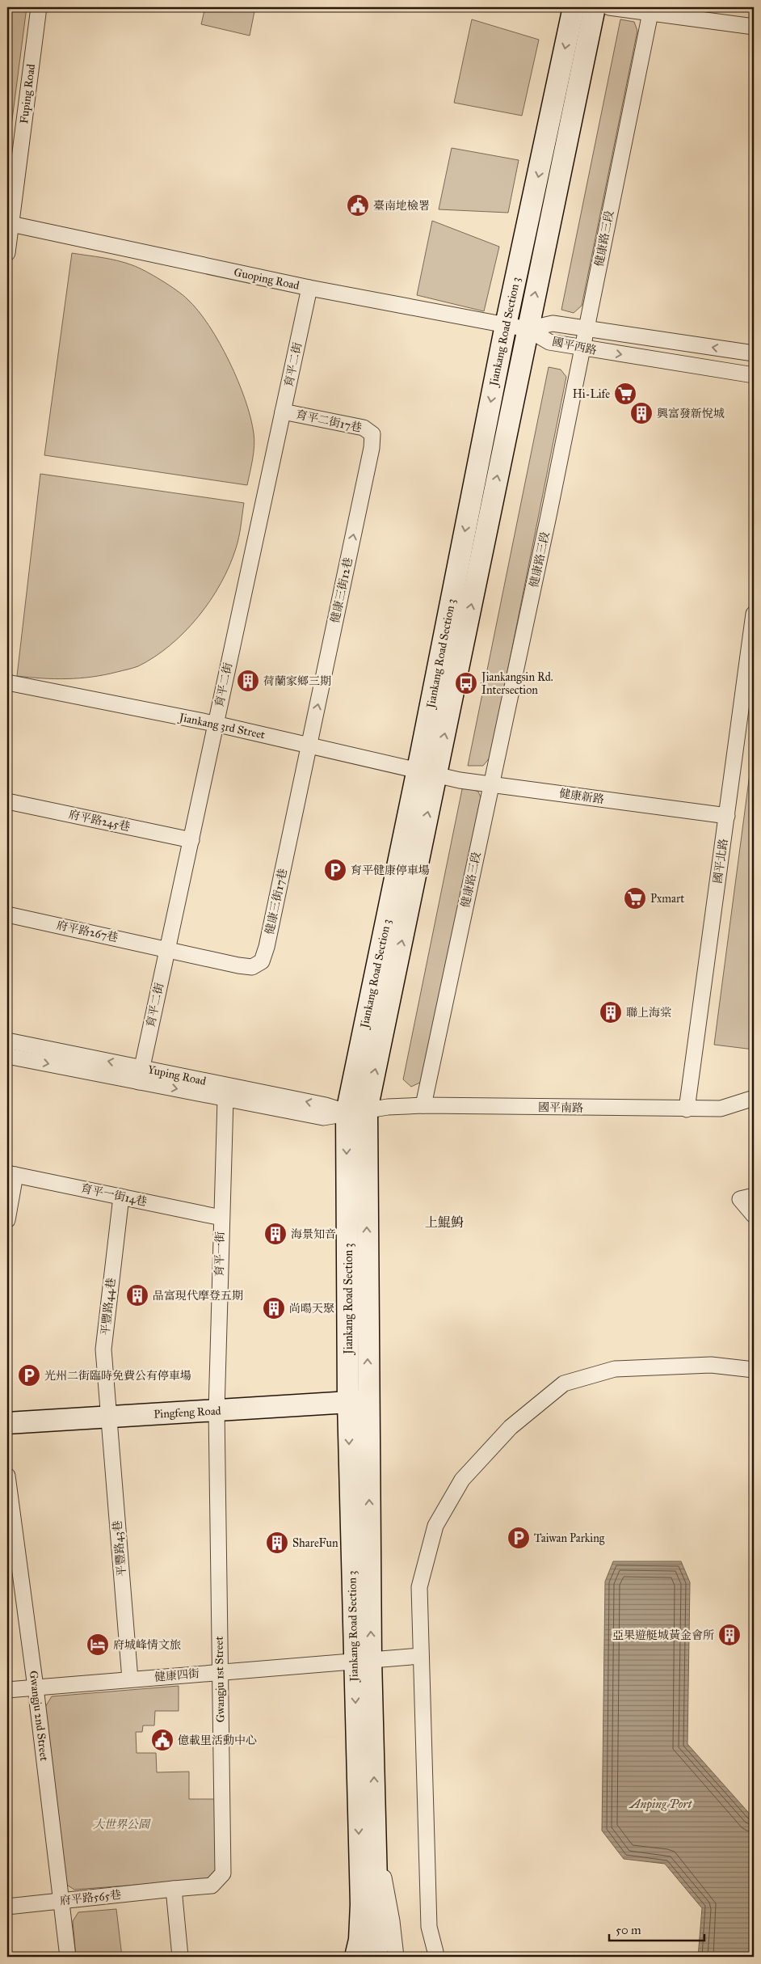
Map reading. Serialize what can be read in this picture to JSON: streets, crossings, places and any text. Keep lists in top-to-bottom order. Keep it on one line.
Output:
{"streets":{"street":["Fuping Road","健康路三段","Guoping Road","Jiankang Road Section 3","國平西路","育平二街","育平二街17巷","健康三街12巷","Jiankang 3rd Street","健康新路","府平路245巷","國平北路","健康三街17巷","府平路267巷","Yuping Road","國平南路","育平一街14巷","育平一街","平豐路44巷","Pingfeng Road","平豐路43巷","健康四街","Gwangju 1st Street","Gwangju 2nd Street","府平路565巷"]},"crossings":[["Fuping Road","Guoping Road"],["健康路三段","國平西路"],["健康路三段","健康新路"],["健康路三段","國平南路"],["Guoping Road","Jiankang Road Section 3"],["Guoping Road","國平西路"],["Guoping Road","育平二街"],["Jiankang Road Section 3","國平西路"],["Jiankang Road Section 3","Jiankang 3rd Street"],["Jiankang Road Section 3","健康新路"],["Jiankang Road Section 3","Yuping Road"],["Jiankang Road Section 3","國平南路"],["Jiankang Road Section 3","Pingfeng Road"],["Jiankang Road Section 3","健康四街"],["育平二街","育平二街17巷"],["育平二街","Jiankang 3rd Street"],["育平二街","府平路245巷"],["育平二街","健康三街17巷"],["育平二街","府平路267巷"],["育平二街","Yuping Road"],["育平二街17巷","健康三街12巷"],["健康三街12巷","Jiankang 3rd Street"],["健康三街12巷","健康三街17巷"],["Jiankang 3rd Street","健康新路"],["Jiankang 3rd Street","健康三街17巷"],["健康新路","國平北路"],["國平北路","國平南路"],["健康三街17巷","府平路267巷"],["Yuping Road","國平南路"],["Yuping Road","育平一街"],["育平一街14巷","育平一街"],["育平一街14巷","平豐路44巷"],["育平一街","Pingfeng Road"],["育平一街","Gwangju 1st Street"],["平豐路44巷","Pingfeng Road"],["平豐路44巷","平豐路43巷"],["Pingfeng Road","平豐路43巷"],["Pingfeng Road","Gwangju 1st Street"],["平豐路43巷","健康四街"],["健康四街","Gwangju 1st Street"],["健康四街","Gwangju 2nd Street"],["Gwangju 1st Street","府平路565巷"],["Gwangju 2nd Street","府平路565巷"]],"one_way":["健康三街12巷"],"districts":["上鯤鯓"],"water":["Anping Port"],"parks":["大世界公園"],"places":{"public building":["臺南地檢署","億載里活動中心"],"supermarket":["Hi-Life","Pxmart"],"building":["興富發新悅城","荷蘭家鄉三期","聯上海棠","海景知音","品富現代摩登五期","尚暘天聚","ShareFun","亞果遊艇城黃金會所"],"bus stop":["Jiankangsin Rd. Intersection"],"parking":["育平健康停車場","光州二街臨時免費公有停車場","Taiwan Parking"],"hotel":["府城峰情文旅"]},"scale_bar":"50 m"}
